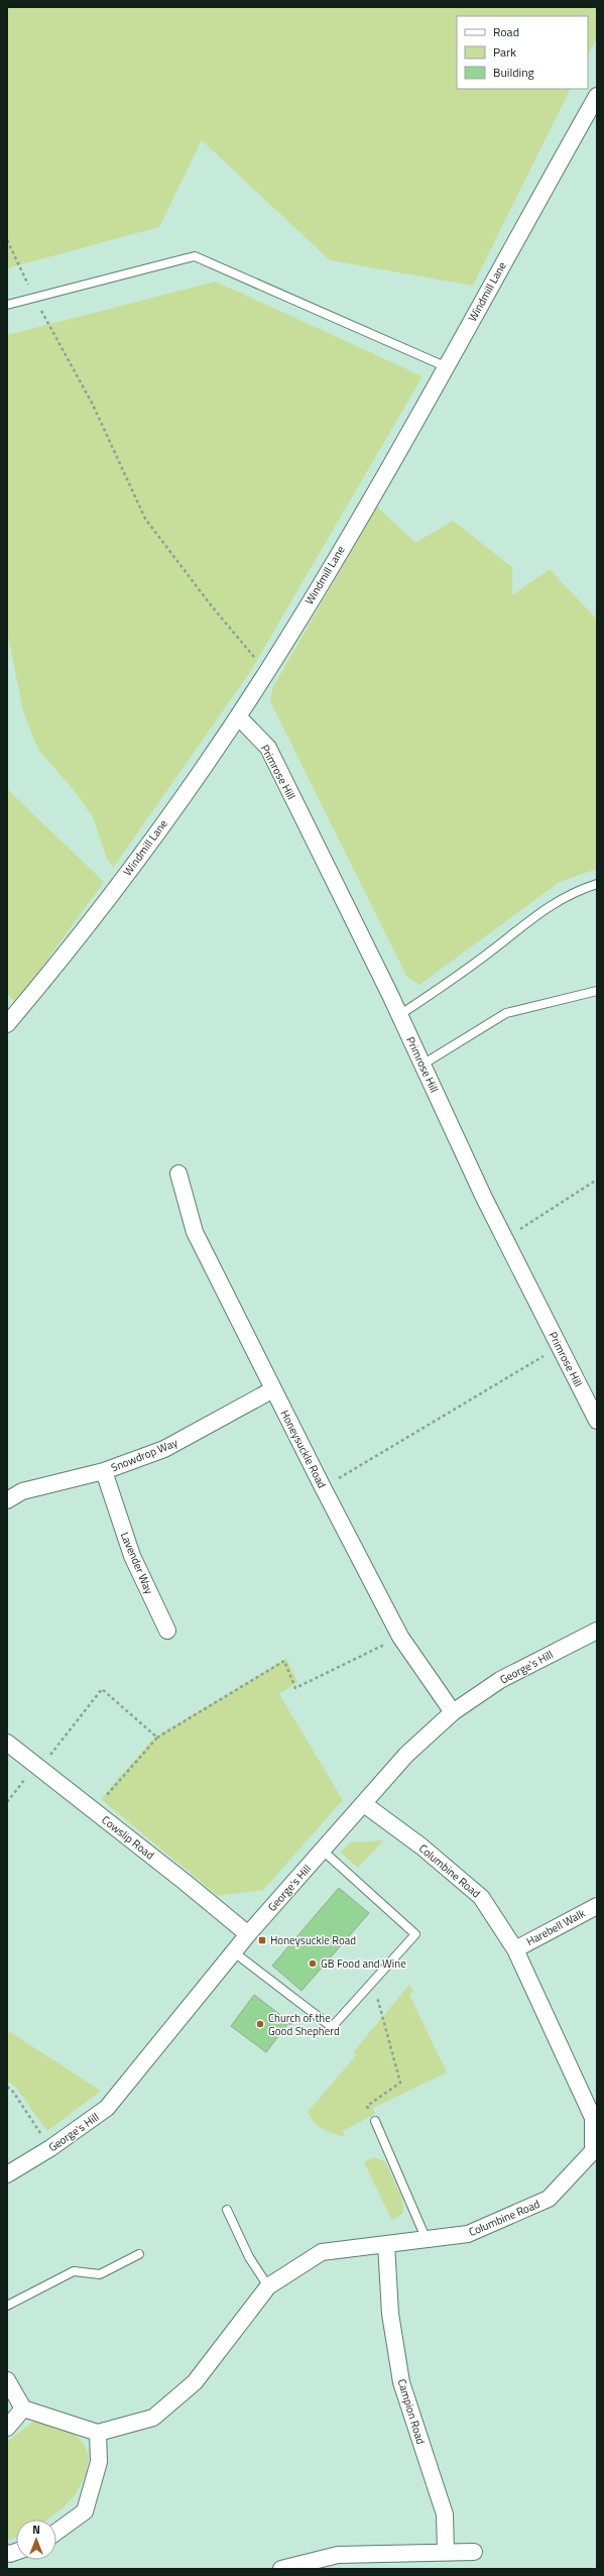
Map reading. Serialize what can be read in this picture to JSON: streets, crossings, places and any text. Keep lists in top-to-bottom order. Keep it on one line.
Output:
{"streets":{"street":["Windmill Lane","Primrose Hill","Honeysuckle Road","Snowdrop Way","Lavender Way","George's Hill","Cowslip Road","Columbine Road","Harebell Walk","Campion Road"]},"crossings":[["Windmill Lane","Primrose Hill"],["Honeysuckle Road","Snowdrop Way"],["Honeysuckle Road","George's Hill"],["Snowdrop Way","Lavender Way"],["George's Hill","Cowslip Road"],["George's Hill","Columbine Road"],["Columbine Road","Harebell Walk"],["Columbine Road","Campion Road"]],"places":{"transit":["Honeysuckle Road"],"other":["GB Food and Wine","Church of the Good Shepherd"]},"legend":["Road","Park","Building"],"north":"top"}
